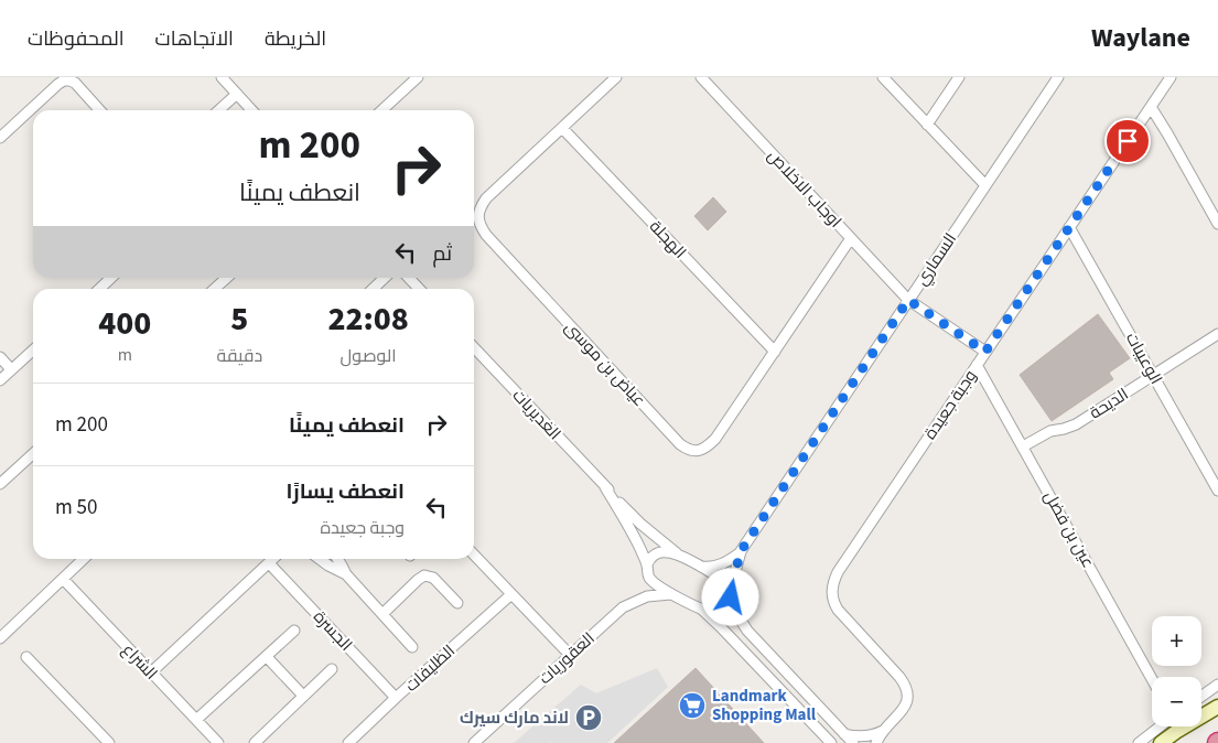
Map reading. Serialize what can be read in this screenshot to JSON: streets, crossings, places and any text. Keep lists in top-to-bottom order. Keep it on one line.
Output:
{"streets":{"street":["اوجاب الاخلاص","الهجلة","السماري","الوعيبات","عياض بن موسى","الديحة","وجبة جعيدة","الغديريات","عين بن فضل","الجسرة","العقوريات","الشراع","الظليفات"]},"crossings":[["اوجاب الاخلاص","السماري"],["اوجاب الاخلاص","عياض بن موسى"],["اوجاب الاخلاص","وجبة جعيدة"],["الهجلة","عياض بن موسى"],["السماري","الغديريات"],["الوعيبات","الديحة"],["الوعيبات","وجبة جعيدة"],["الديحة","عين بن فضل"],["وجبة جعيدة","عين بن فضل"],["الغديريات","العقوريات"],["الجسرة","الظليفات"]],"places":{"supermarket":["Landmark Shopping Mall"],"parking":["لاند مارك سيرك"]},"page":{"header":"Waylane","nav":["الخريطة","الاتجاهات","المحفوظات"],"turn":["200 m","انعطف يمينًا"],"then":"ثم","eta":["22:08","الوصول","5","دقيقة","400","m"],"list":[{"name":"انعطف يمينًا","value":"200 m"},{"name":"انعطف يسارًا","note":"وجبة جعيدة","value":"50 m"}],"map_buttons":["+","−"]}}
